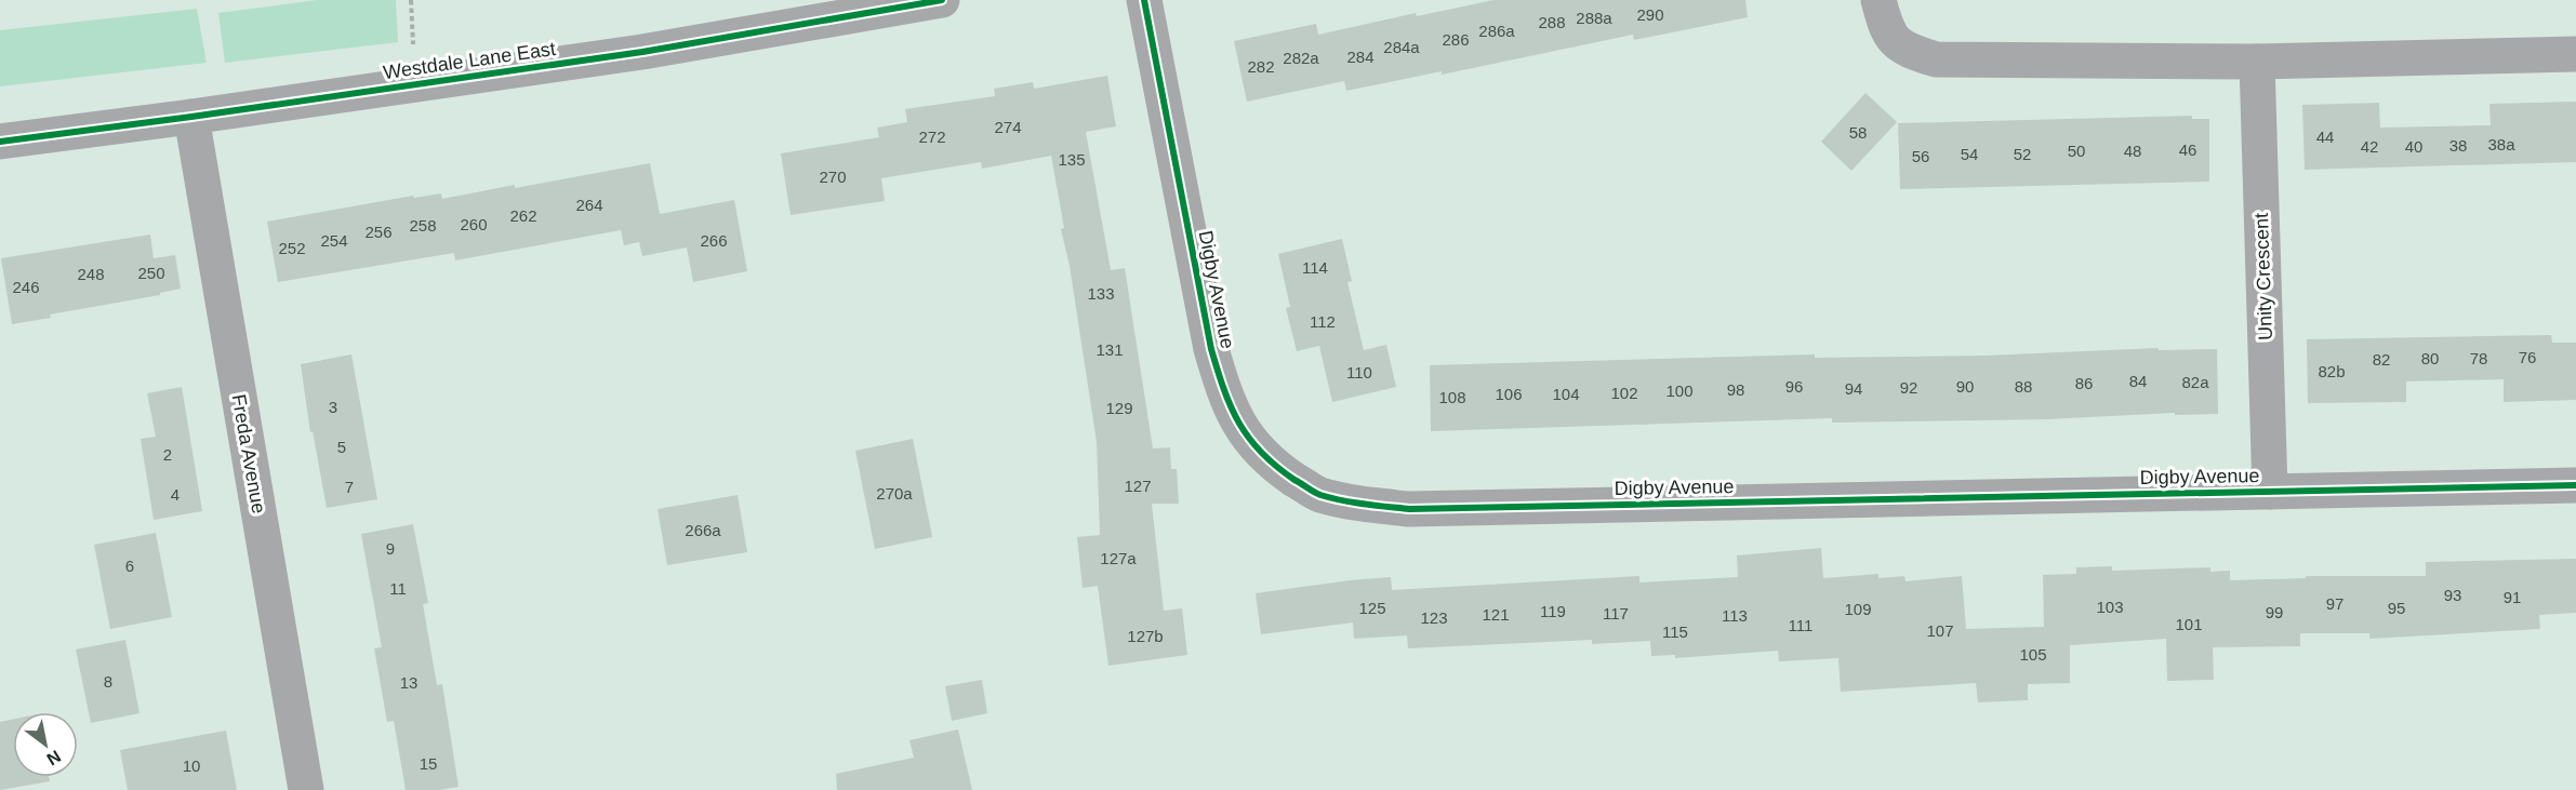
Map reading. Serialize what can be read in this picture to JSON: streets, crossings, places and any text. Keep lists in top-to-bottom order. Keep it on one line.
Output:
{"streets":{"street":["Westdale Lane East","Unity Crescent","Digby Avenue","Freda Avenue"]},"crossings":[["Westdale Lane East","Freda Avenue"],["Unity Crescent","Digby Avenue"]],"house_numbers":["290","288a","288","286a","286","284a","284","282a","282","274","58","272","44","38a","38","42","40","46","50","48","54","52","56","135","270","264","262","260","258","256","254","266","252","114","250","248","246","133","112","131","76","80","78","82","82b","110","84","82a","86","96","90","88","92","94","98","100","102","106","104","108","3","129","5","2","127","7","270a","4","266a","9","127a","6","11","93","91","97","103","125","95","109","119","99","117","121","113","123","101","111","107","115","127b","105","8","13","15","10"],"north":"bottom right"}
